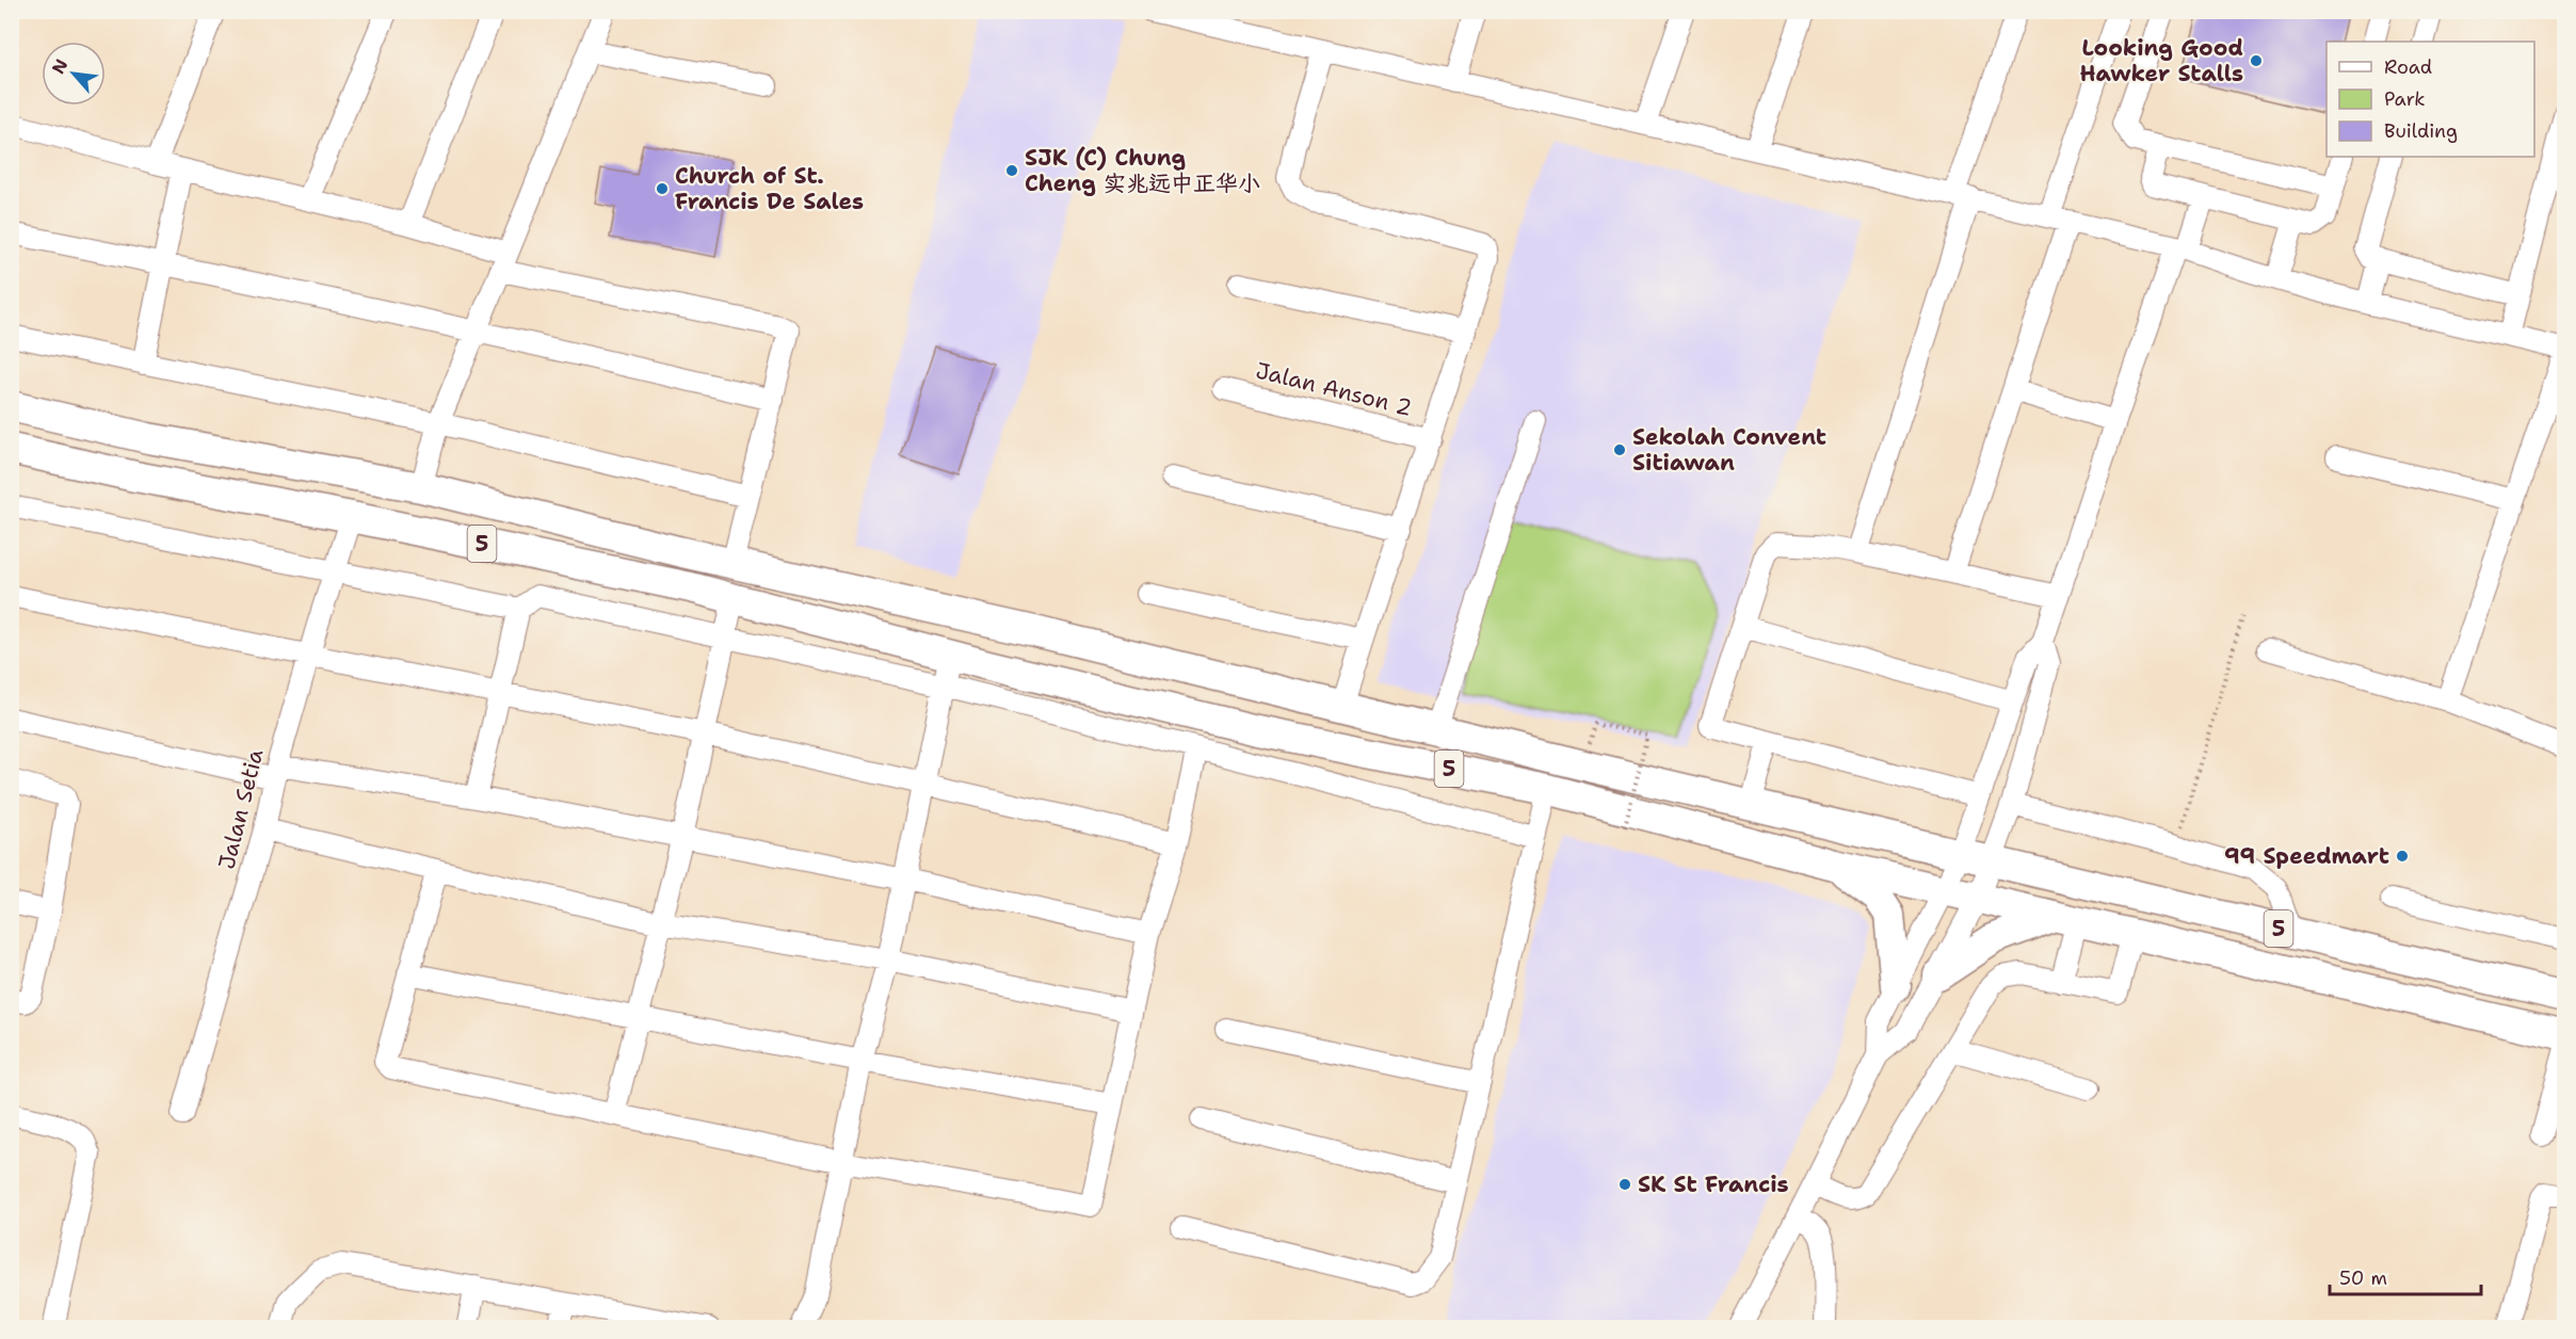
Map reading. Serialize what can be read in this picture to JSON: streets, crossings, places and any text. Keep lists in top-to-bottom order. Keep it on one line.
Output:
{"streets":{"highway":["5"],"street":["Jalan Anson 2","Jalan Setia"]},"crossings":[["5","Jalan Setia"]],"places":["Looking Good Hawker Stalls","SJK (C) Chung Cheng 实兆远中正华小","Church of St. Francis De Sales","Sekolah Convent Sitiawan","99 Speedmart","SK St Francis"],"legend":["Road","Park","Building"],"scale_bar":"50 m","north":"top left"}
